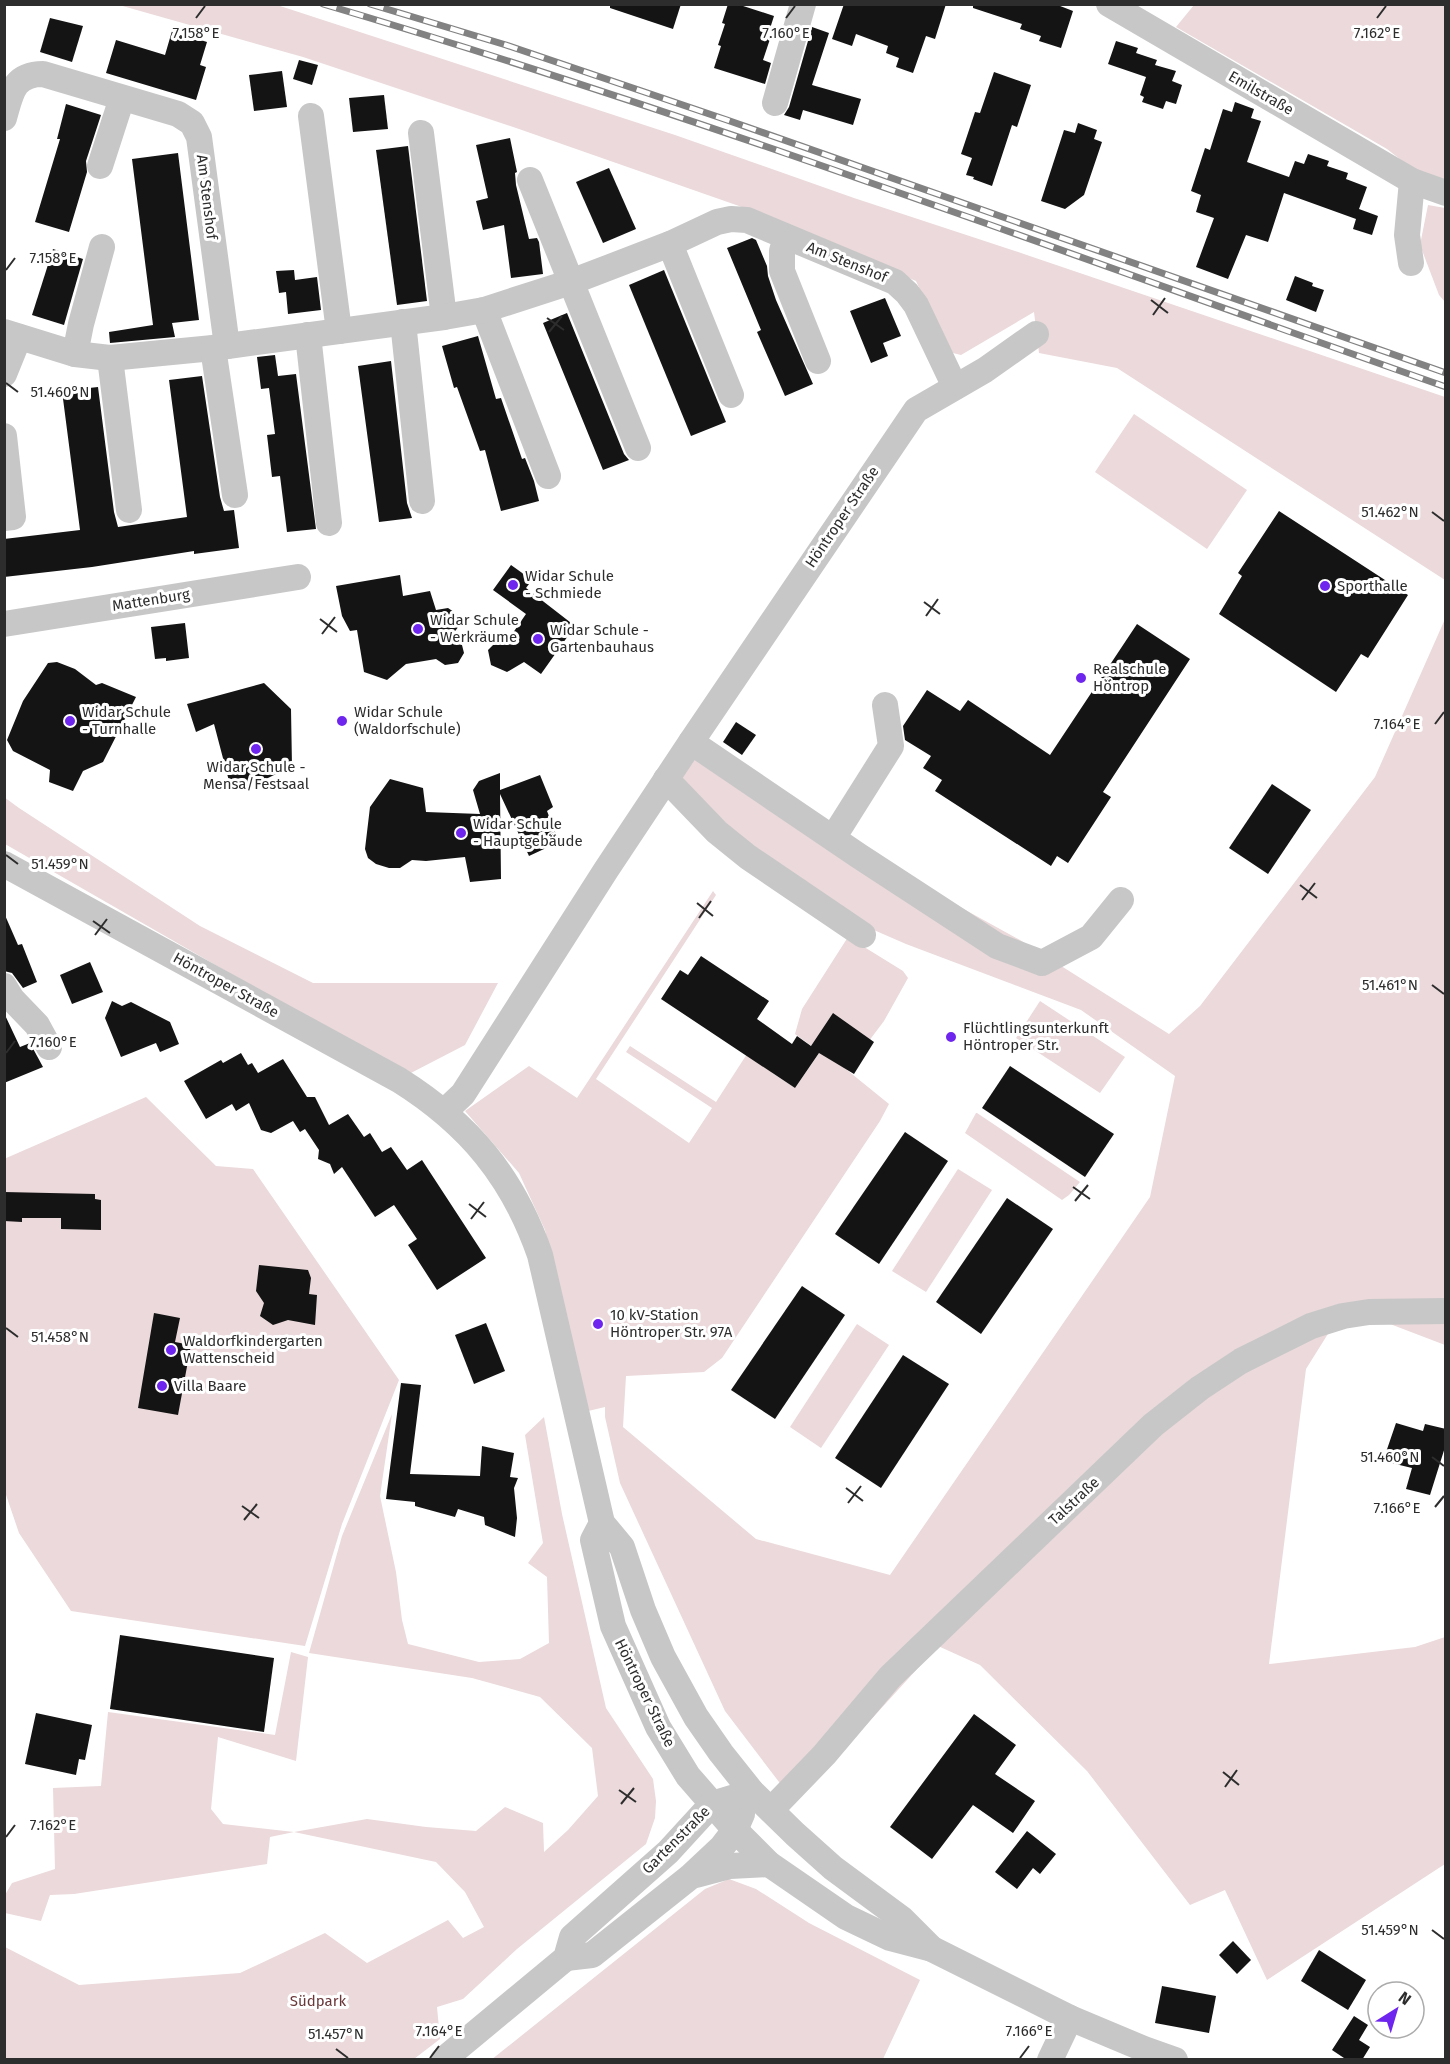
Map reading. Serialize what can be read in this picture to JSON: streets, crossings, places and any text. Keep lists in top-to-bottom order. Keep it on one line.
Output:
{"streets":{"street":["Emilstraße","Am Stenshof","Höntroper Straße","Mattenburg","Talstraße","Gartenstraße"]},"crossings":[["Am Stenshof","Höntroper Straße"],["Höntroper Straße","Talstraße"],["Höntroper Straße","Gartenstraße"]],"parks":["Südpark"],"places":["Widar Schule - Schmiede","Sporthalle","Widar Schule - Werkräume","Widar Schule - Gartenbauhaus","Realschule Höntrop","Widar Schule - Turnhalle","Widar Schule (Waldorfschule)","Widar Schule - Mensa/Festsaal","Widar Schule - Hauptgebäude","Flüchtlingsunterkunft Höntroper Str.","10 kV-Station Höntroper Str. 97A","Waldorfkindergarten Wattenscheid","Villa Baare"],"north":"top right","coordinates":["7.158°E","7.160°E","7.162°E","51.460°N","51.462°N","7.164°E","51.459°N","51.461°N","51.458°N","7.166°E","51.457°N"]}
